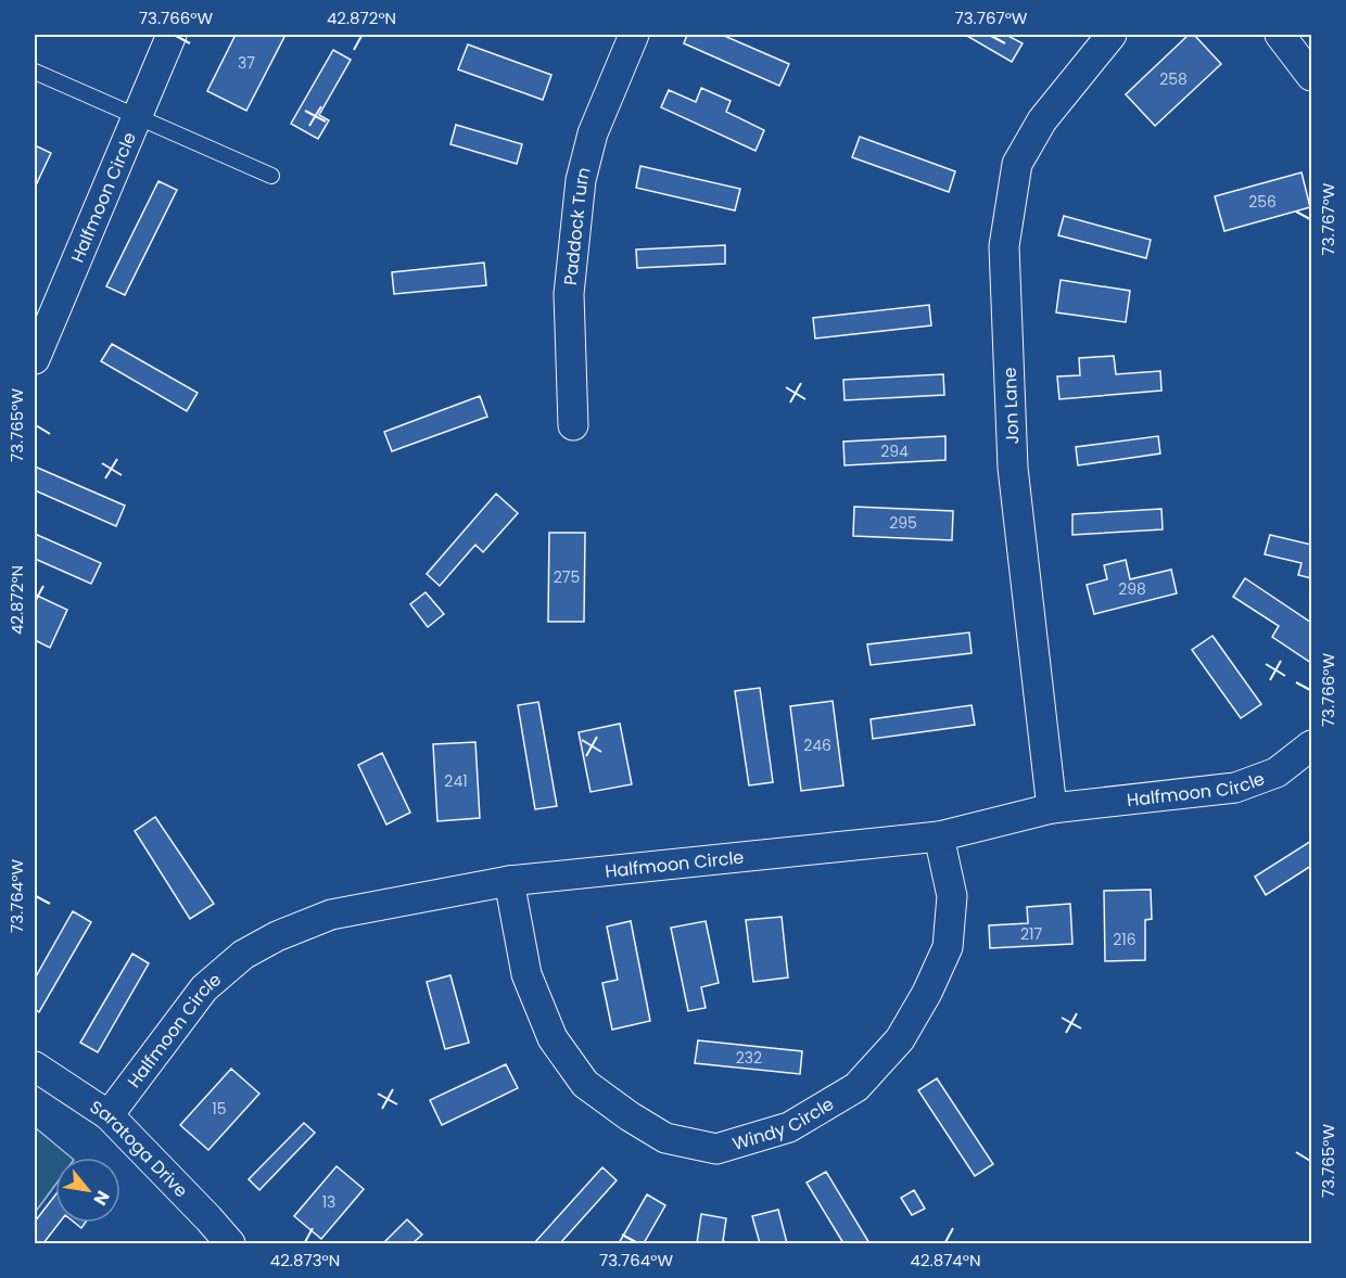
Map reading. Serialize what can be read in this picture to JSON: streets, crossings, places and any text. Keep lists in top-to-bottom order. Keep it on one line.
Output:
{"streets":{"street":["Halfmoon Circle","Paddock Turn","Jon Lane","Windy Circle","Saratoga Drive"]},"crossings":[["Halfmoon Circle","Jon Lane"],["Halfmoon Circle","Windy Circle"],["Halfmoon Circle","Saratoga Drive"]],"house_numbers":["37","258","256","294","295","275","298","246","241","217","216","232","15","13"],"north":"bottom right","coordinates":["73.766°W","42.872°N","73.767°W","73.765°W","73.764°W","42.873°N","42.874°N"]}
